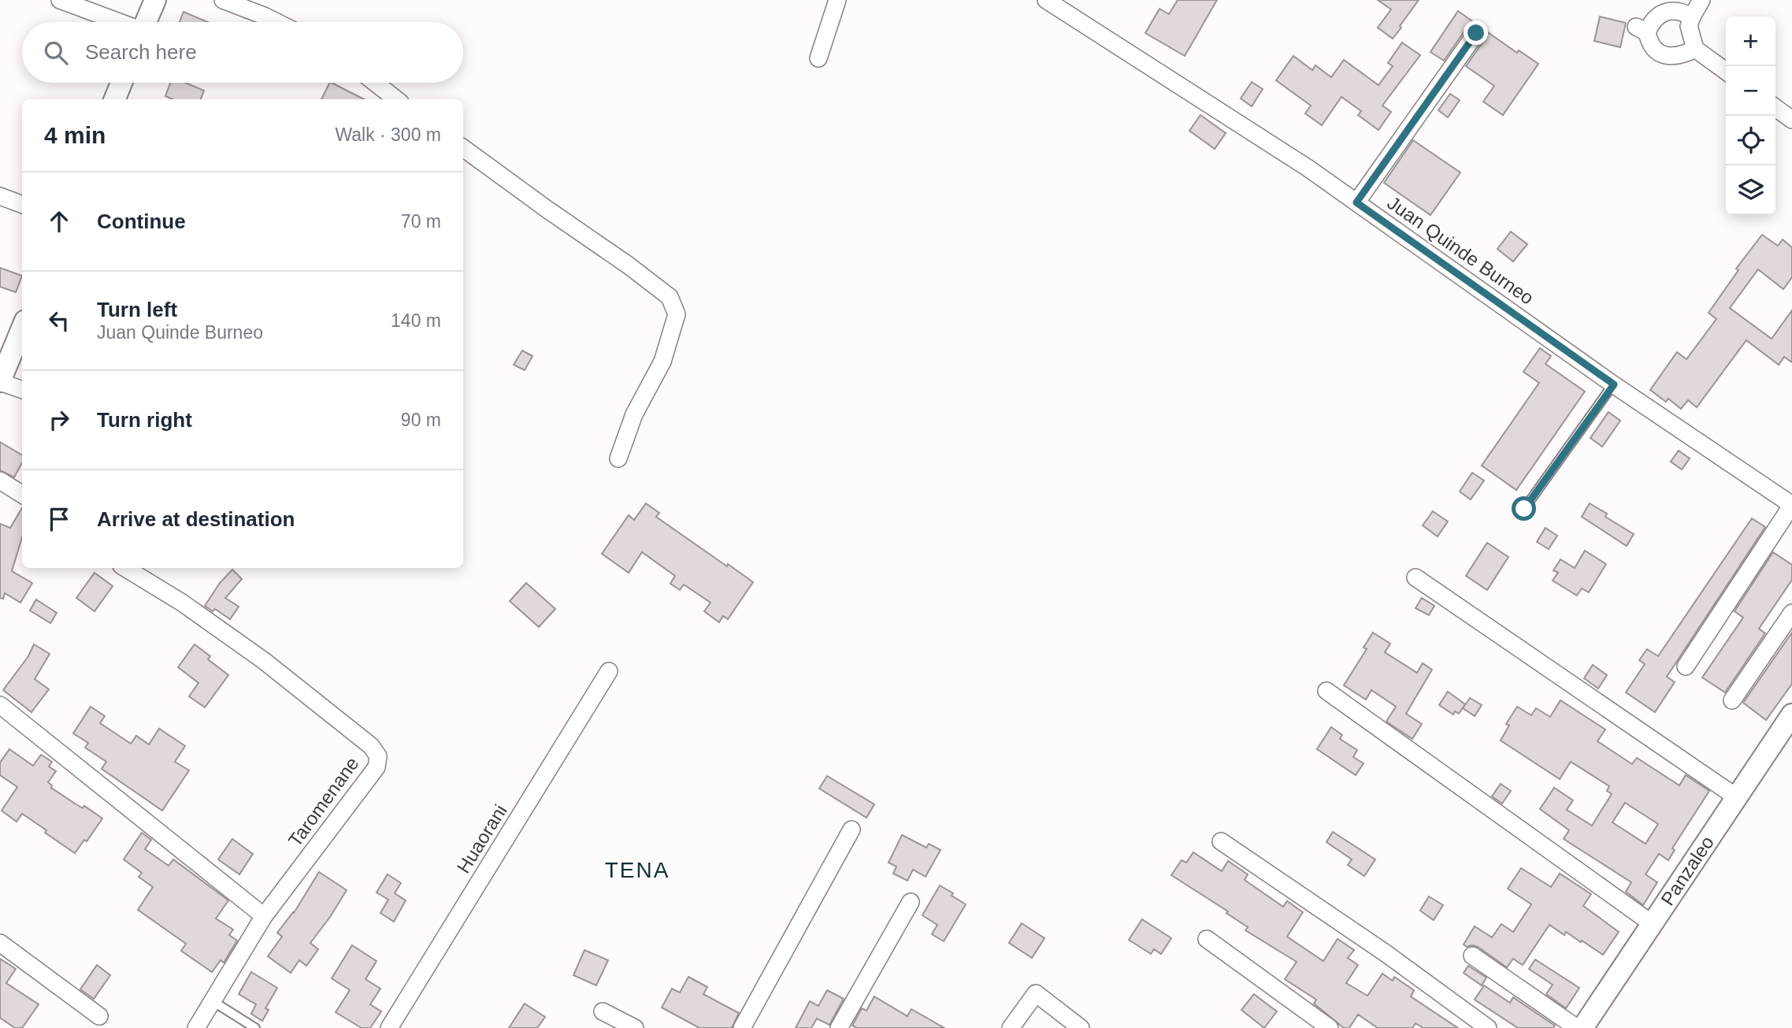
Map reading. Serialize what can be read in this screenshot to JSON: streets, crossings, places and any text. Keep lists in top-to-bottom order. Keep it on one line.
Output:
{"streets":{"street":["Juan Quinde Burneo","Taromenane","Huaorani","Panzaleo"]},"districts":["TENA"],"page":{"map_buttons":["+","−"],"search":"Search here","heading":["4 min","Walk · 300 m"],"list":[["Continue","70 m"],["Turn left","Juan Quinde Burneo","140 m"],["Turn right","90 m"],"Arrive at destination"]}}
